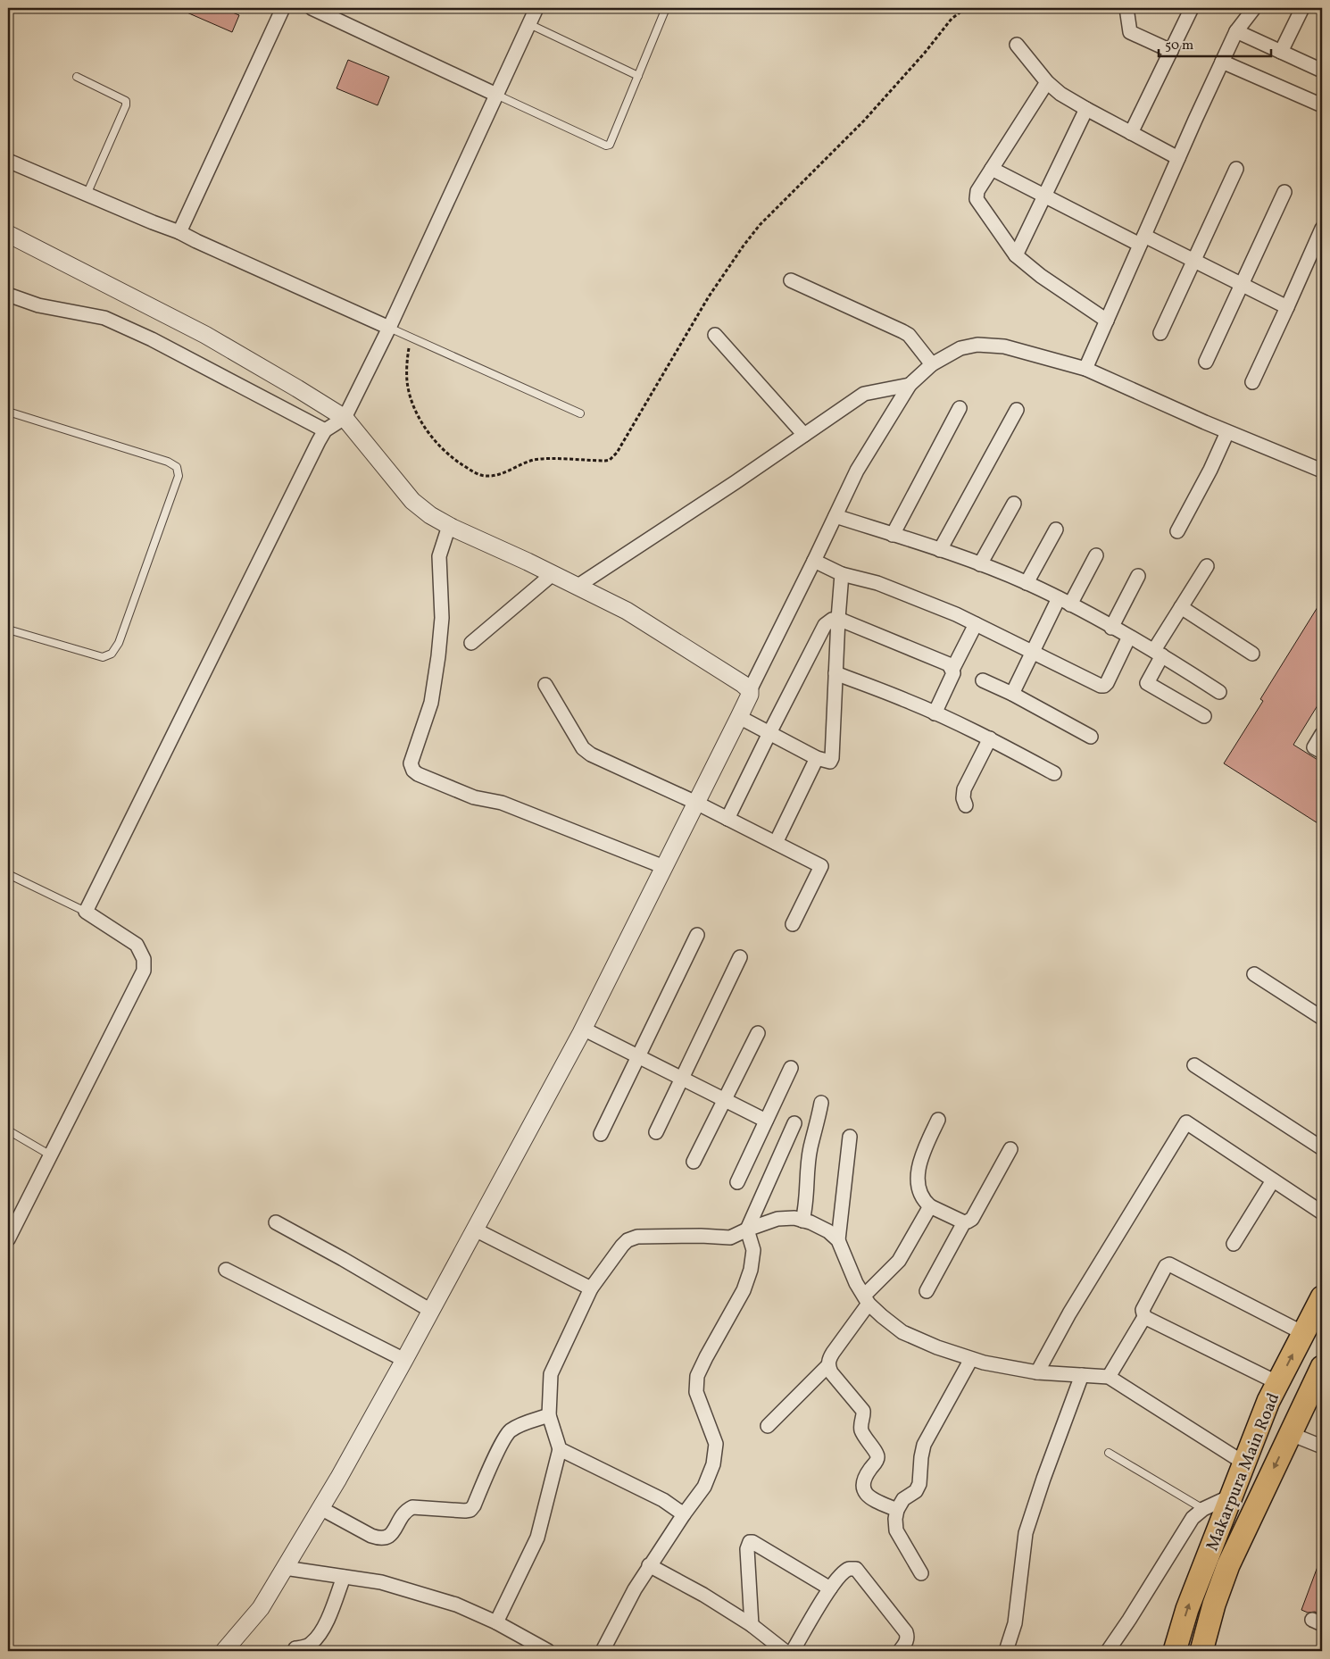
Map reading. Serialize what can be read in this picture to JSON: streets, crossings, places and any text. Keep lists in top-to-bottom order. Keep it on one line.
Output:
{"streets":{"highway":["Makarpura Main Road"]},"scale_bar":"50 m"}
